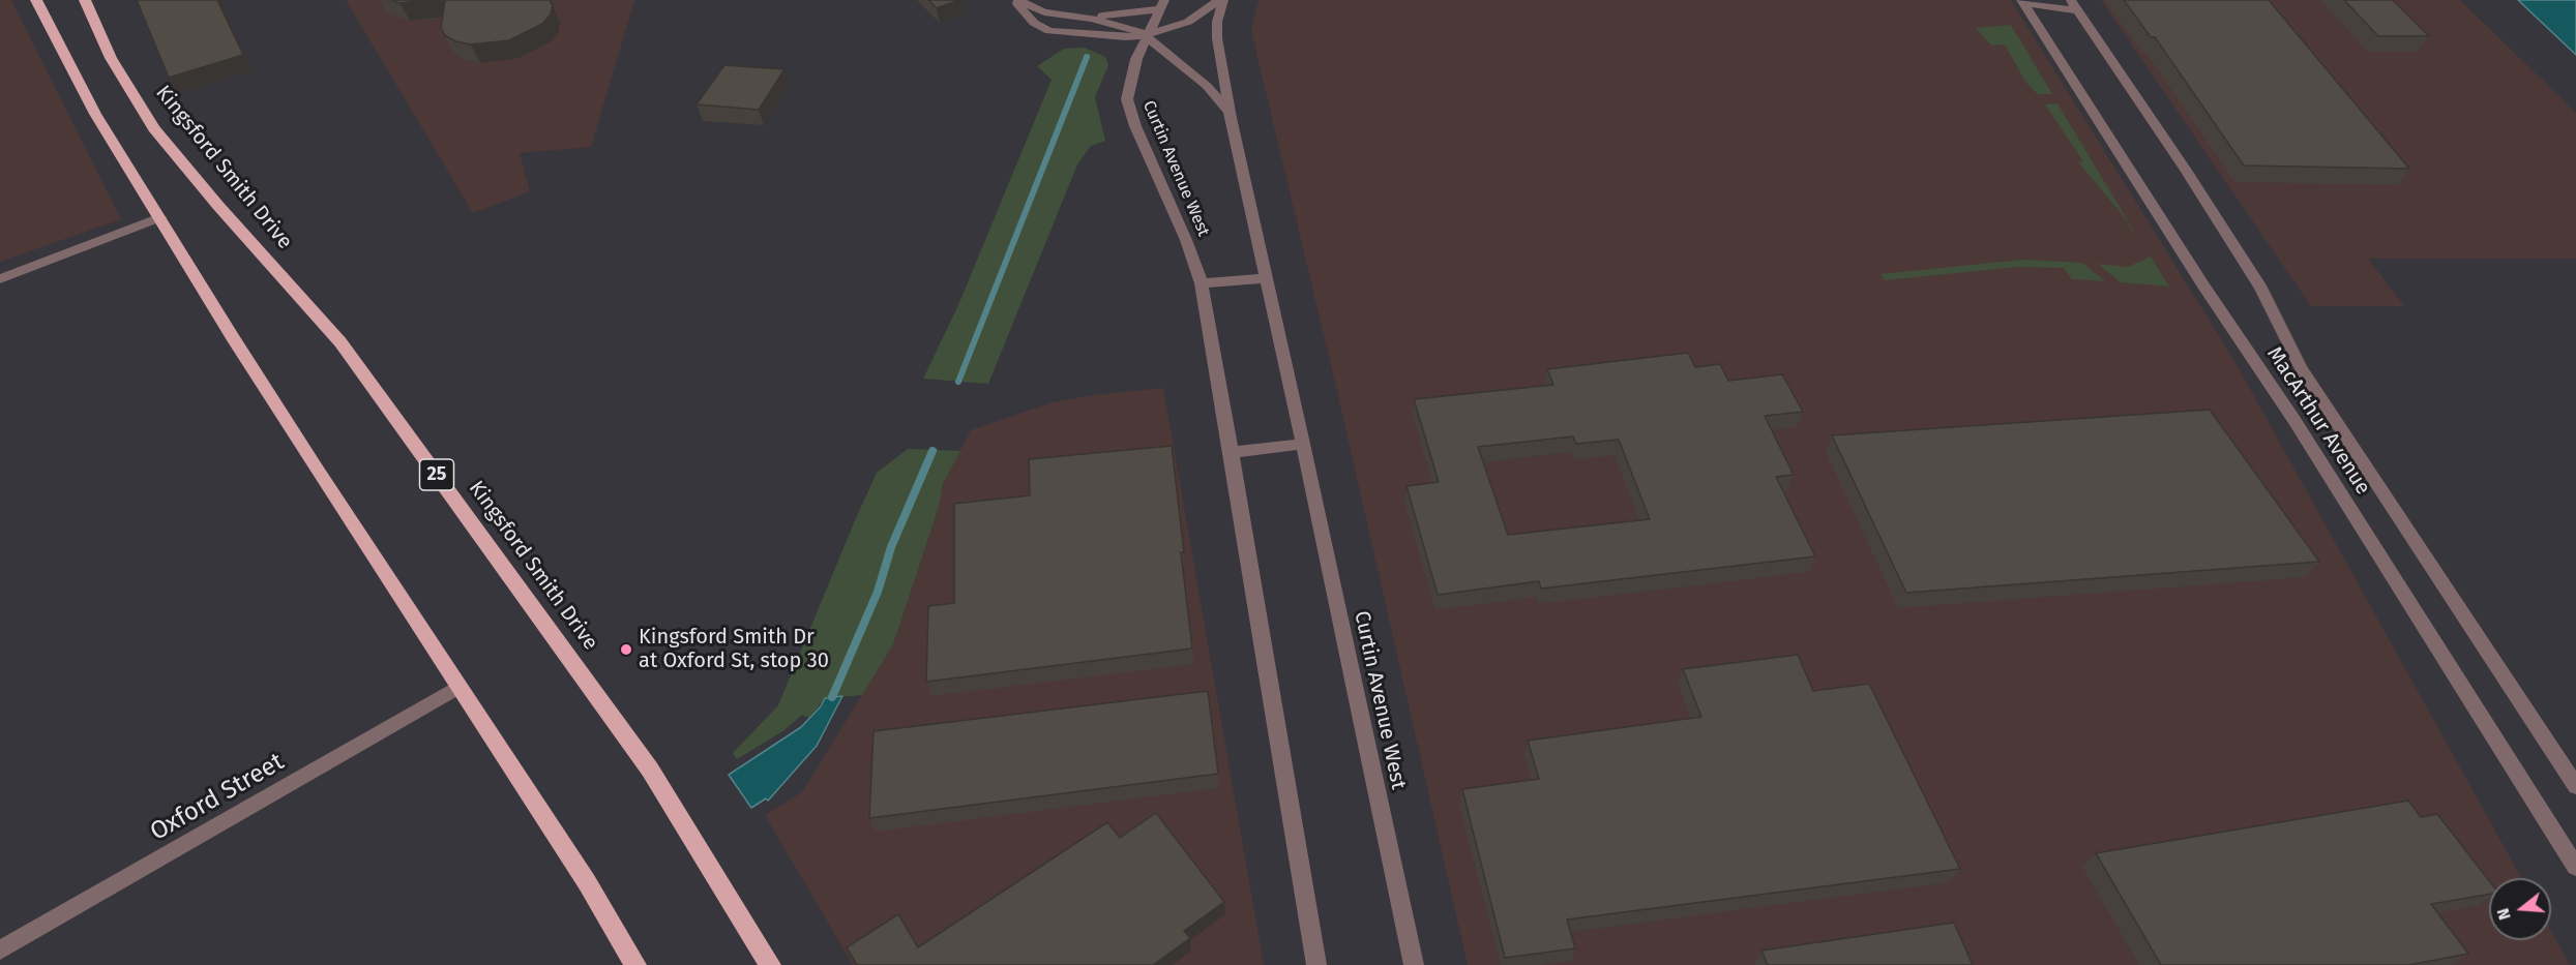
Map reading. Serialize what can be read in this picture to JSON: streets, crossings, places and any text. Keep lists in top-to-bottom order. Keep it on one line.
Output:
{"streets":{"highway":["Kingsford Smith Drive","25"],"street":["Curtin Avenue West","MacArthur Avenue","Oxford Street"]},"places":["Kingsford Smith Dr at Oxford St, stop 30"],"north":"left"}
